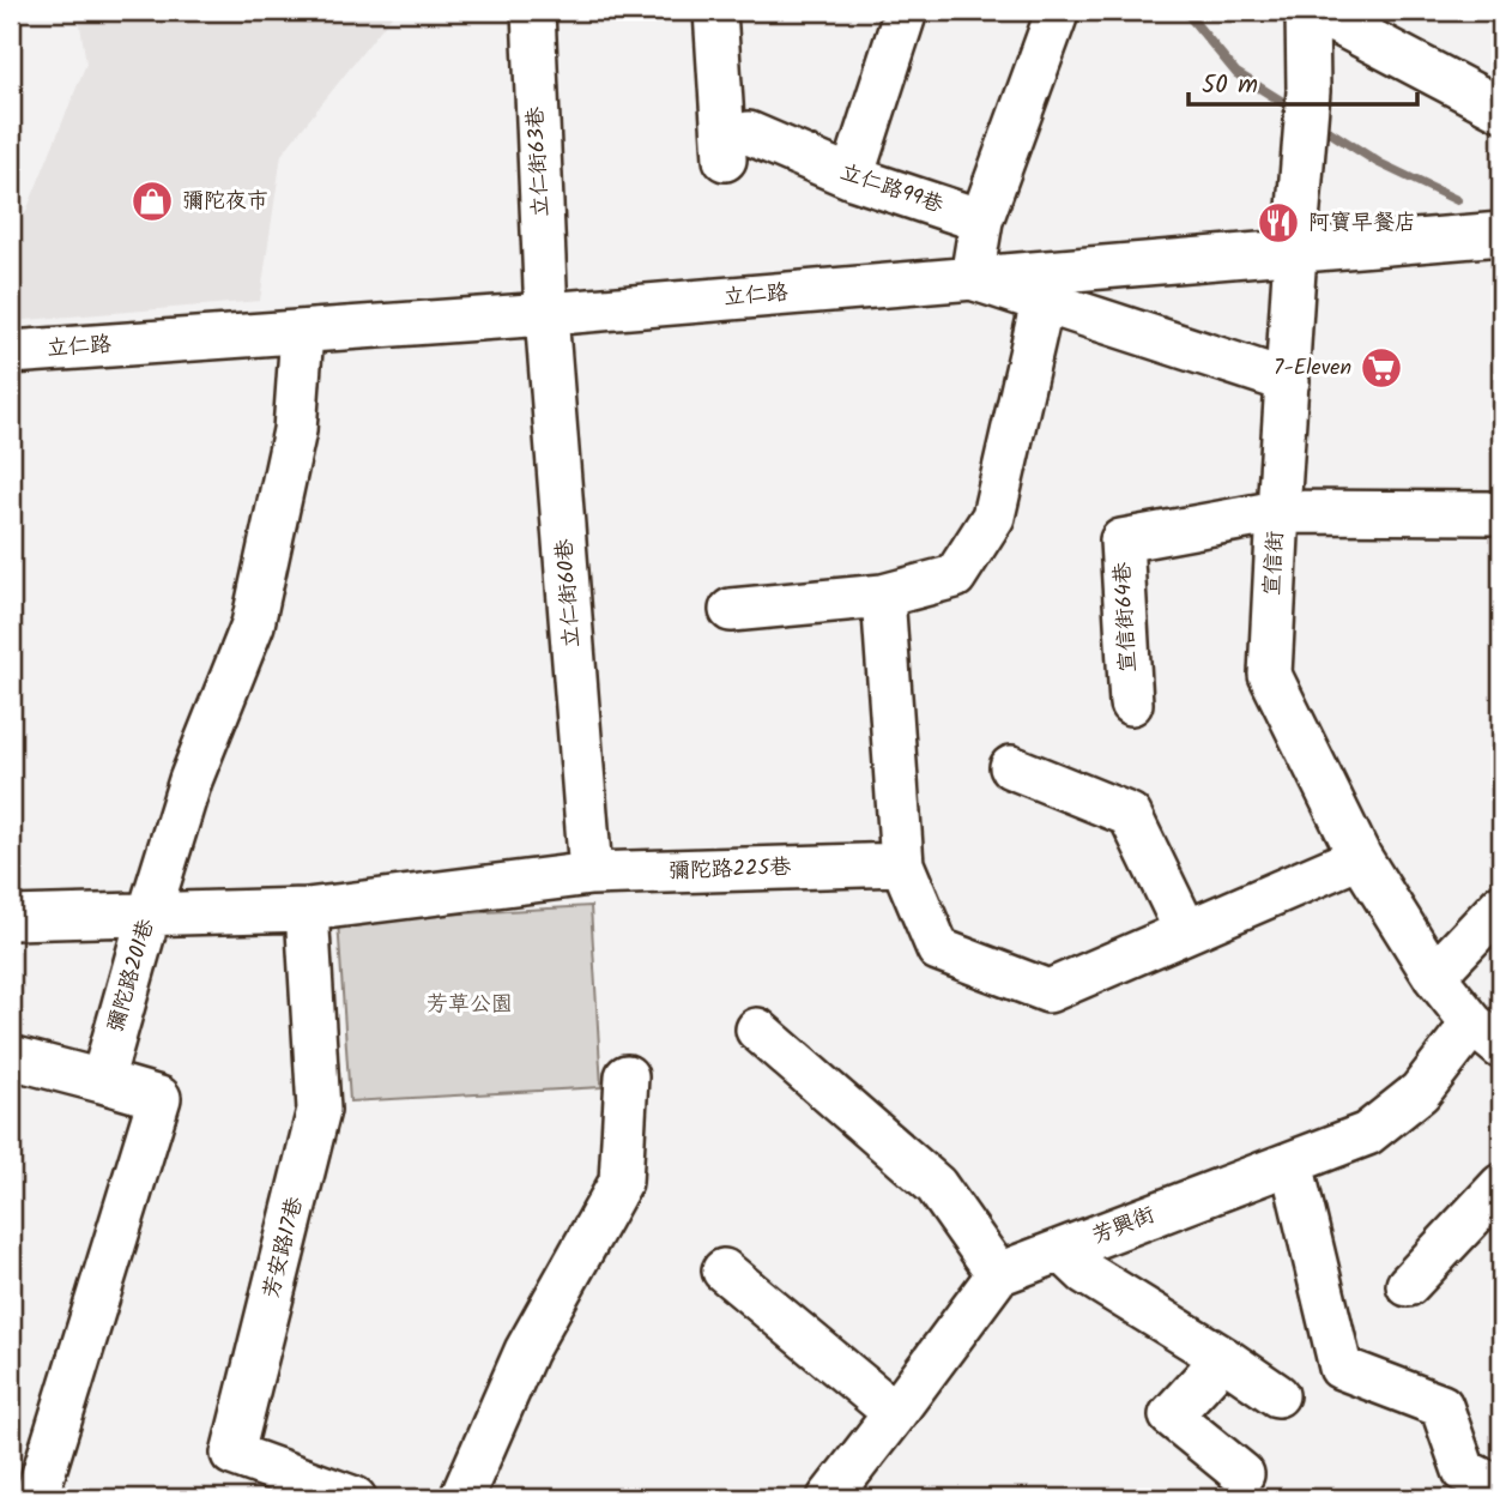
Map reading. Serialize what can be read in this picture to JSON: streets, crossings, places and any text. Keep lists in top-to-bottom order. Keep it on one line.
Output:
{"streets":{"street":["立仁街63巷","立仁路99巷","立仁路","宣信街","立仁街60巷","宣信街64巷","彌陀路225巷","彌陀路201巷","芳興街","芳安路17巷"]},"crossings":[["立仁街63巷","立仁路"],["立仁街63巷","立仁街60巷"],["立仁路","宣信街"],["立仁路","立仁街60巷"],["立仁路","彌陀路201巷"],["宣信街","宣信街64巷"],["宣信街","芳興街"],["立仁街60巷","彌陀路225巷"],["彌陀路225巷","彌陀路201巷"],["彌陀路225巷","芳安路17巷"]],"parks":["芳草公園"],"places":{"shop":["彌陀夜市"],"restaurant":["阿寶早餐店"],"supermarket":["7-Eleven"]},"scale_bar":"50 m"}
